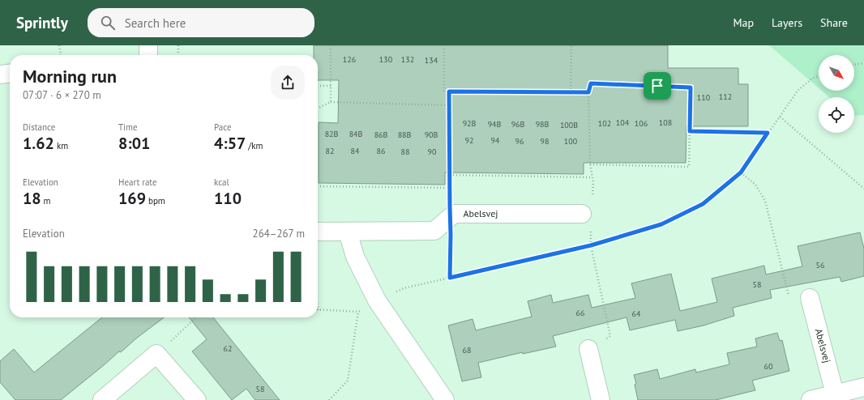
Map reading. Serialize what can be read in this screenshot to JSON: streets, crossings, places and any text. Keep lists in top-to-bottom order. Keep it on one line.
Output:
{"streets":{"street":["Abelsvej"]},"house_numbers":["126","130","132","134","112","110","104","108","92B","102","106","94B","96B","98B","100B","82B","84B","86B","88B","90B","92","94","96","98","100","82","84","86","88","90","56","58","66","64","62","68","60","58"],"north":"bottom right","page":{"header":"Sprintly","search":"Search here","nav":["Map","Layers","Share"],"heading":["Morning run","07:07 · 6 × 270 m"],"stats":[["Distance","1.62 km"],["Time","8:01"],["Pace","4:57 /km"],["Elevation","18 m"],["Heart rate","169 bpm"],["kcal","110"]],"chart":["Elevation","264–267 m"]}}
